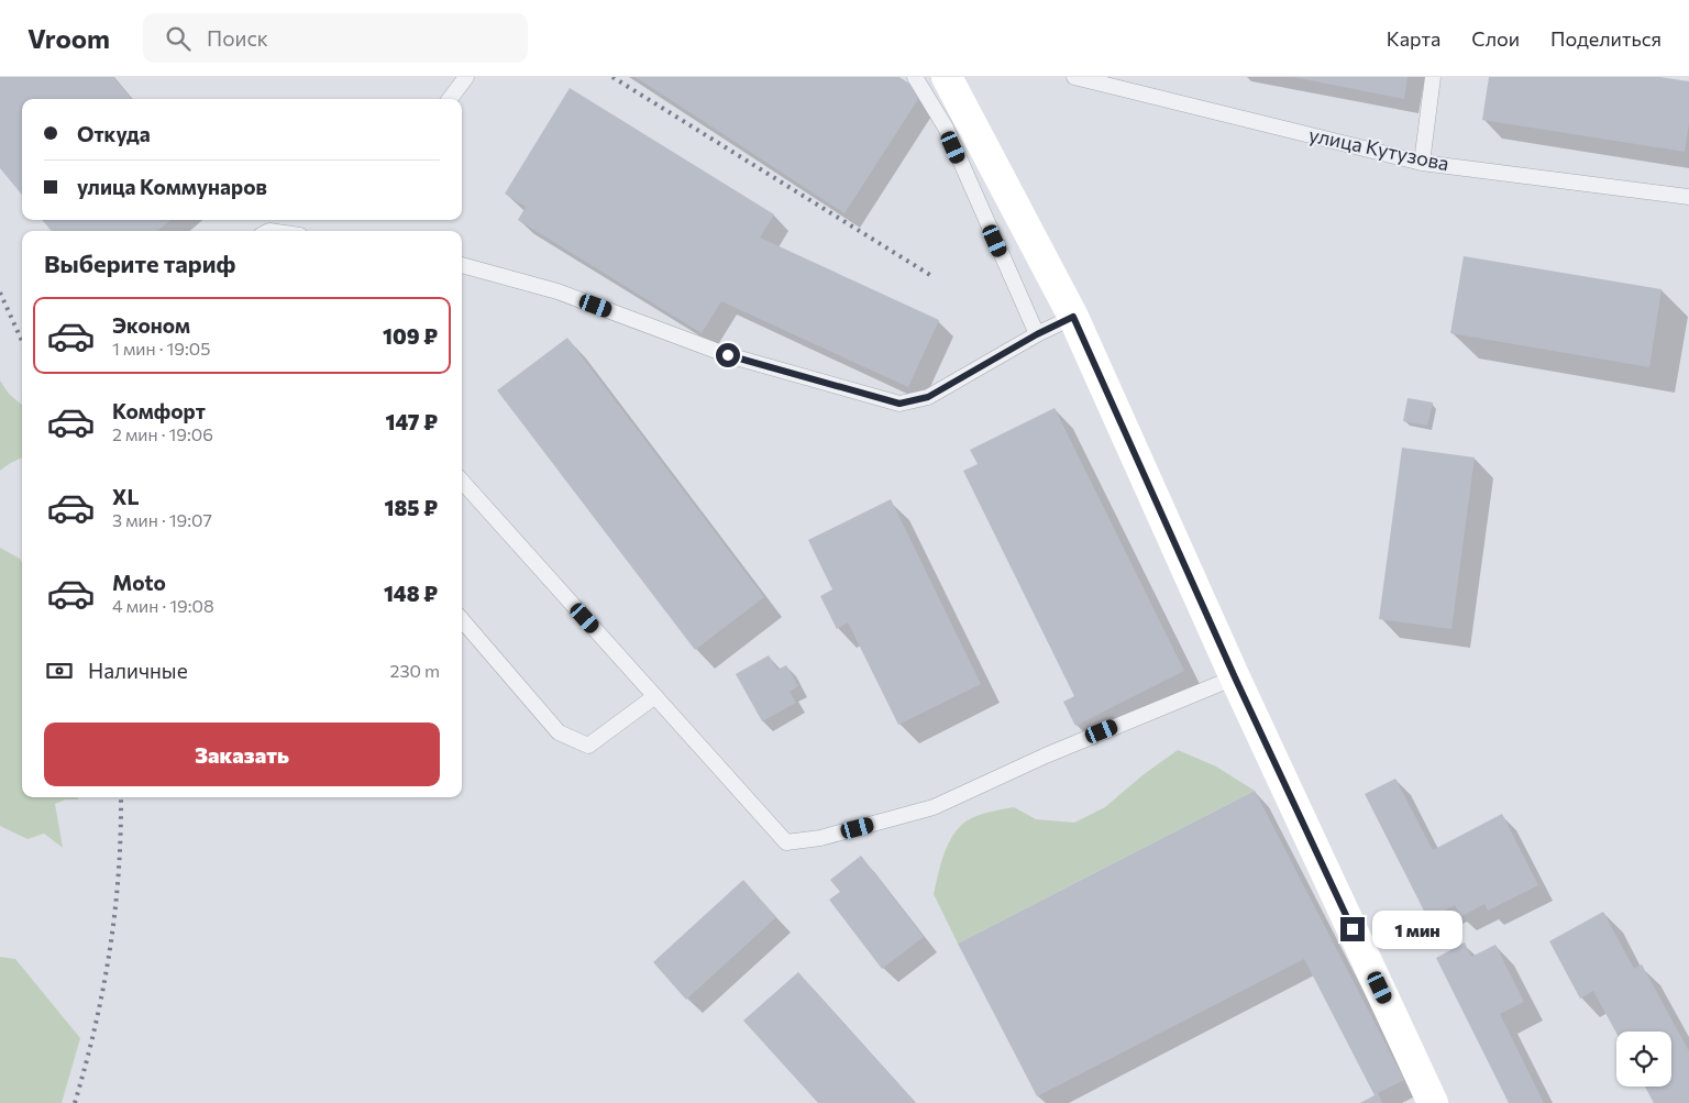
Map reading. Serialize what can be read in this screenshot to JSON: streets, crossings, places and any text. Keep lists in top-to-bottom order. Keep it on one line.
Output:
{"streets":{"lane":["улица Кутузова"]},"page":{"header":"Vroom","search":"Поиск","nav":["Карта","Слои","Поделиться"],"banner":["Откуда","улица Коммунаров"],"heading":"Выберите тариф","list":[{"name":"Эконом","note":"1 мин · 19:05","value":"109 ₽"},{"name":"Комфорт","note":"2 мин · 19:06","value":"147 ₽"},{"name":"XL","note":"3 мин · 19:07","value":"185 ₽"},{"name":"Moto","note":"4 мин · 19:08","value":"148 ₽"}],"pay":["Наличные","230 m"],"buttons":"Заказать","bubble":"1 мин"}}
